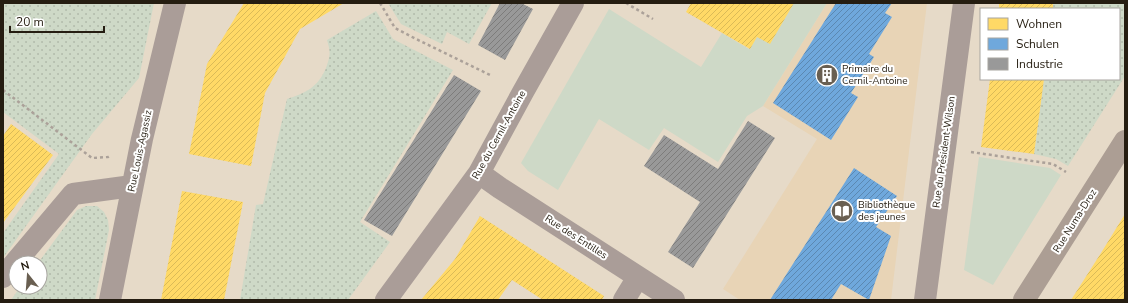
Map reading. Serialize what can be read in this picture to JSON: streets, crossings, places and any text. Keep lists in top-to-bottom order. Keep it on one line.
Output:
{"streets":{"main road":["Rue Numa-Droz"],"street":["Rue du Cernil-Antoine","Rue Louis-Agassiz","Rue du Président-Wilson","Rue des Entilles"]},"crossings":[["Rue du Cernil-Antoine","Rue des Entilles"]],"places":{"building":["Primaire du Cernil-Antoine"],"library":["Bibliothèque des jeunes"]},"legend":["Wohnen","Schulen","Industrie"],"scale_bar":"20 m","north":"top"}
